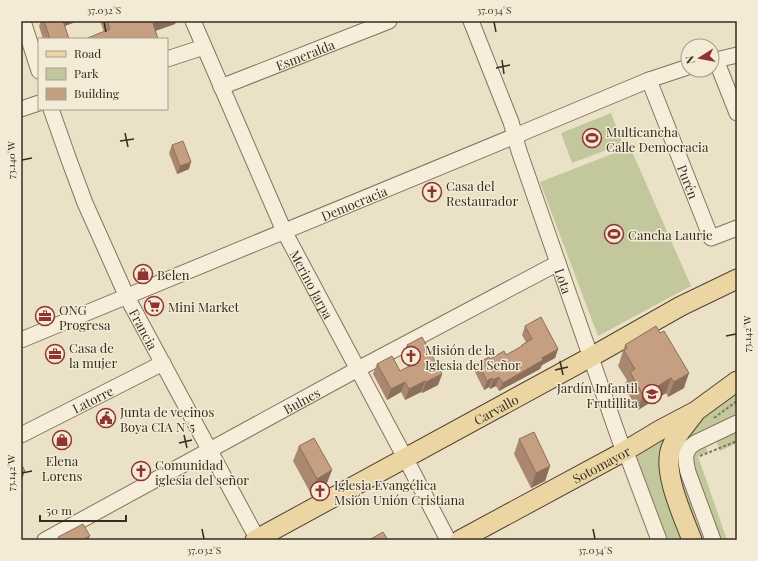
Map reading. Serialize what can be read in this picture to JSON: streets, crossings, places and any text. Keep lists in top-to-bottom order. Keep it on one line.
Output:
{"streets":{"main road":["Carvallo","Sotomayor"],"street":["Esmeralda","Purén","Democracia","Lota","Merino Jarpa","Francia","Latorre","Bulnes"]},"crossings":[["Esmeralda","Merino Jarpa"],["Purén","Democracia"],["Democracia","Lota"],["Democracia","Merino Jarpa"],["Democracia","Francia"],["Lota","Bulnes"],["Lota","Carvallo"],["Lota","Sotomayor"],["Merino Jarpa","Bulnes"],["Merino Jarpa","Carvallo"],["Francia","Latorre"],["Francia","Bulnes"],["Francia","Carvallo"]],"places":{"sports":["Multicancha Calle Democracia","Cancha Laurie"],"church":["Casa del Restaurador","Misión de la Iglesia del Señor","Comunidad iglesia del señor","Iglesia Evangélica Msión Unión Cristiana"],"shop":["Belen","Elena Lorens"],"supermarket":["Mini Market"],"office":["ONG Progresa","Casa de la mujer"],"school or university":["Jardín Infantil Frutillita"],"public building":["Junta de vecinos Boya CIA N°5"]},"legend":["Road","Park","Building"],"scale_bar":"50 m","north":"left","coordinates":["37.032°S","37.034°S","73.140°W","73.142°W"]}
